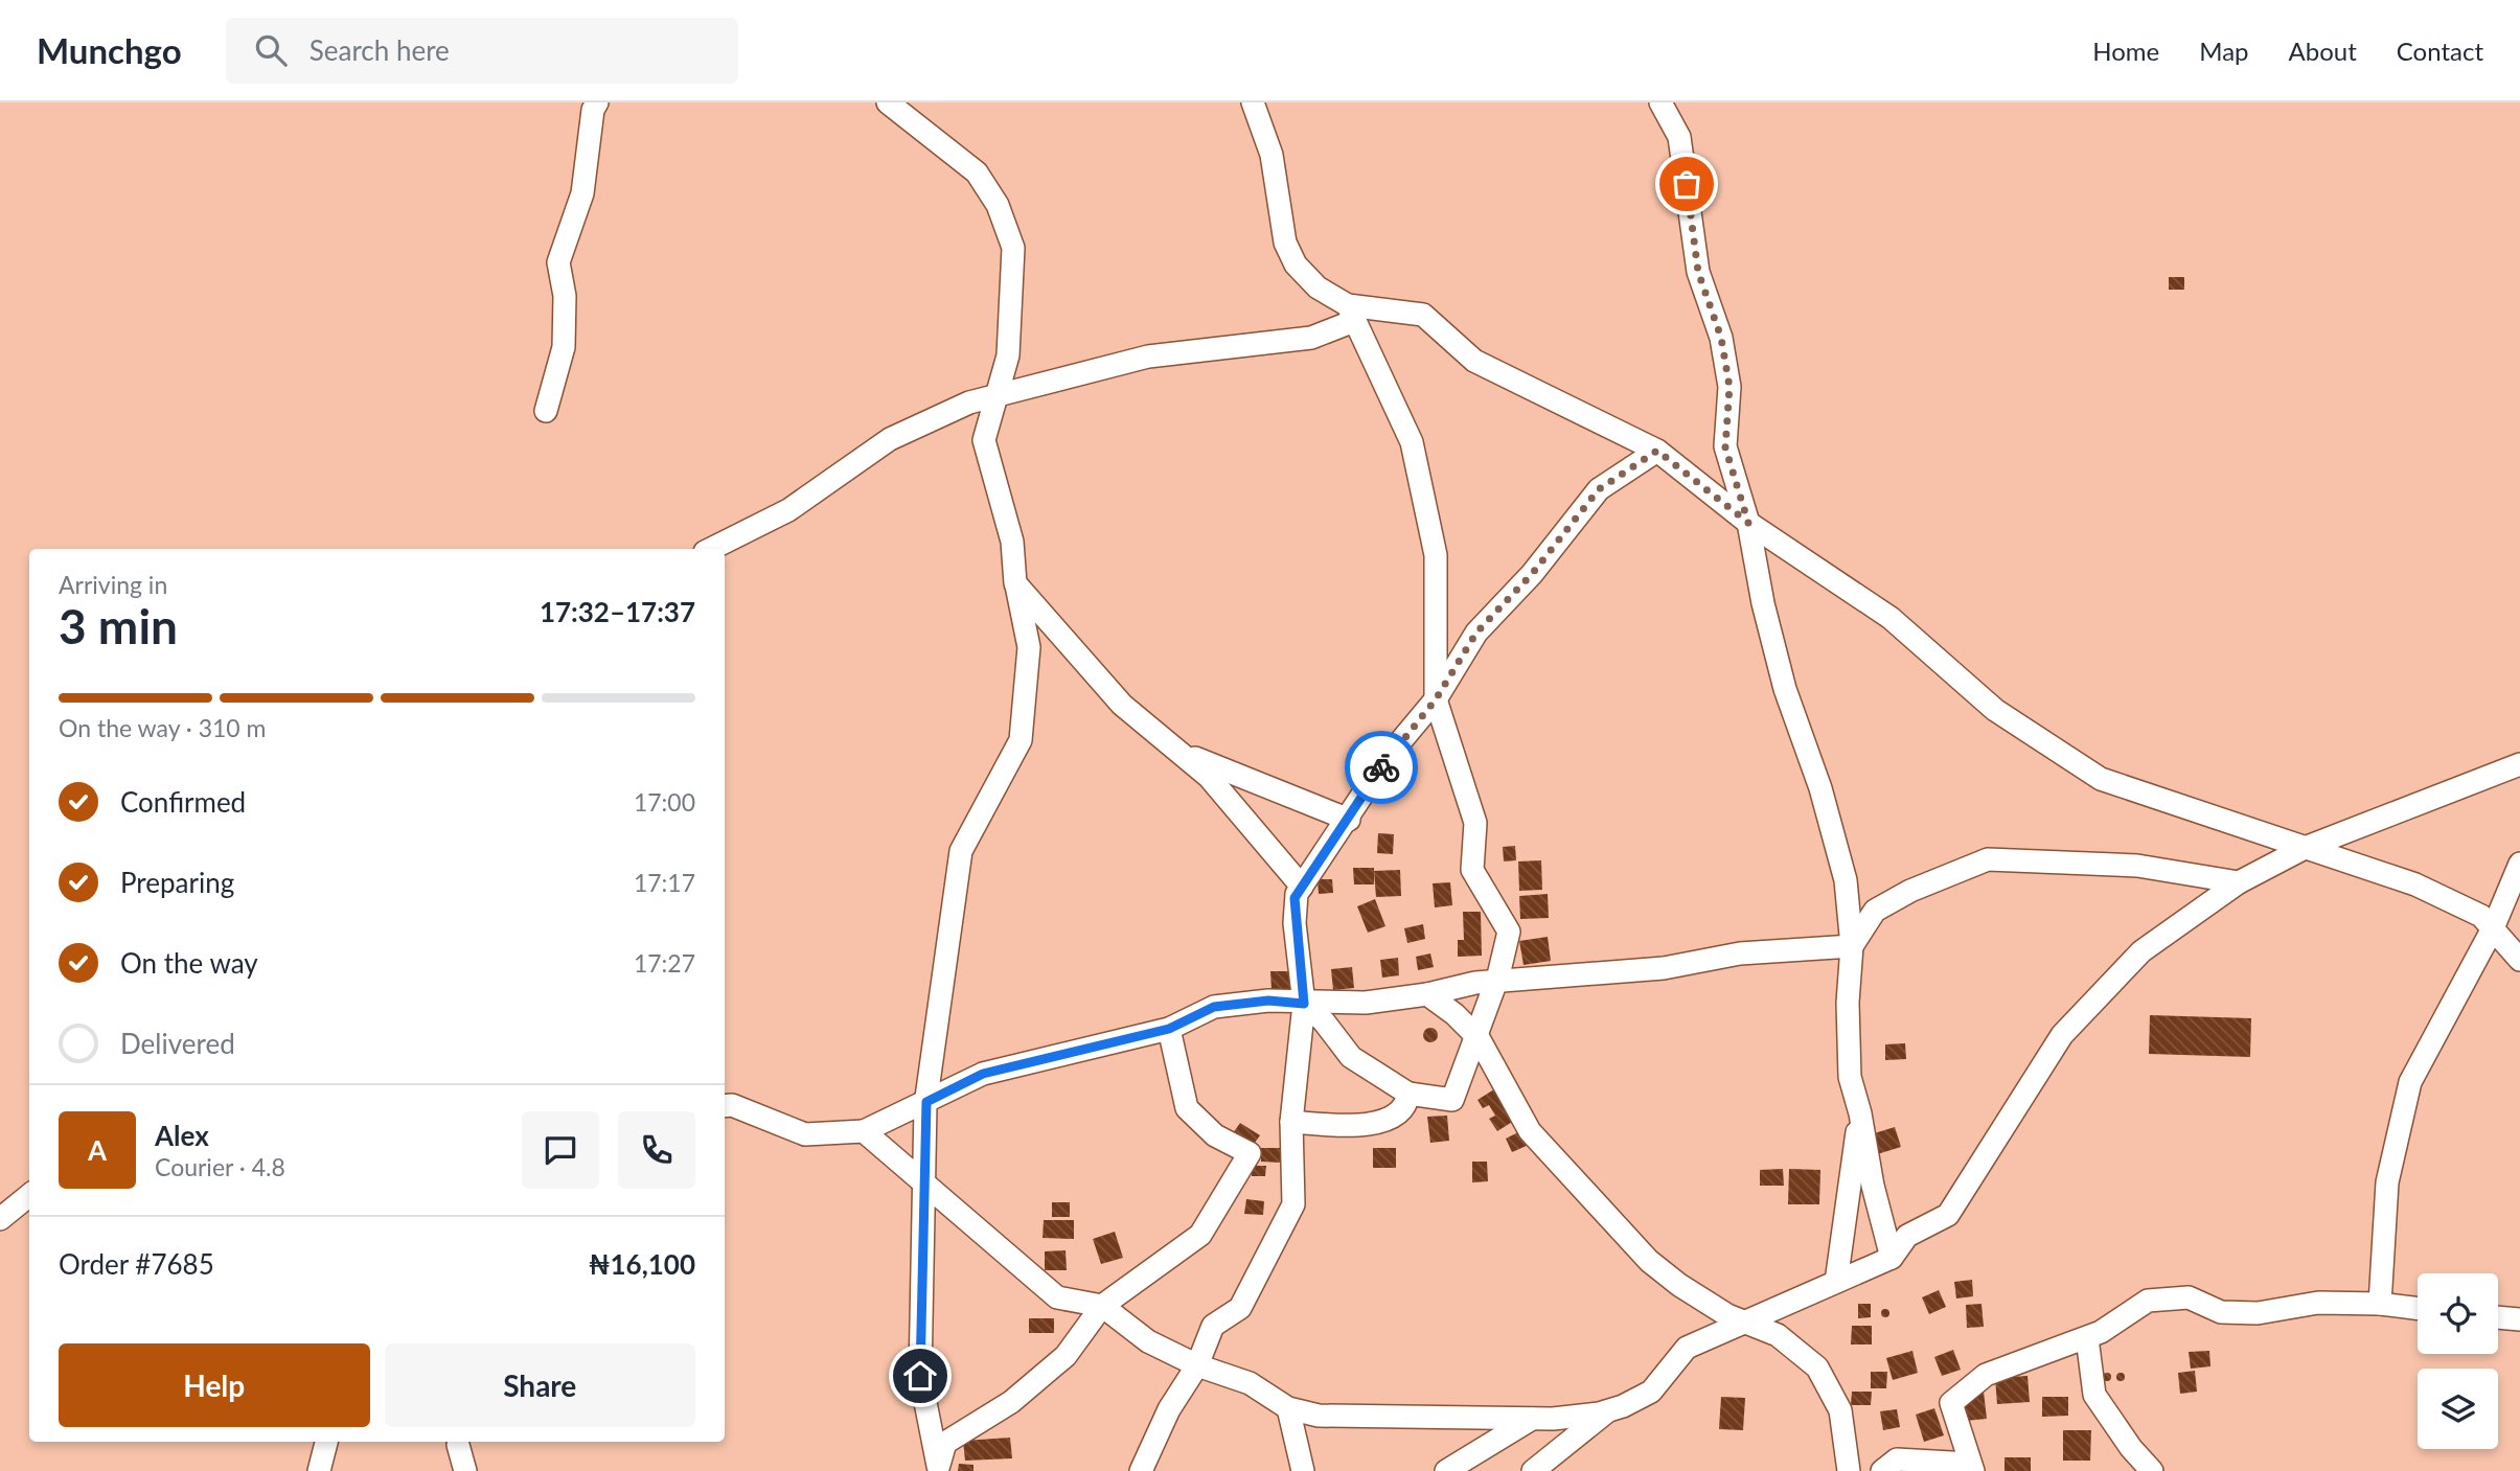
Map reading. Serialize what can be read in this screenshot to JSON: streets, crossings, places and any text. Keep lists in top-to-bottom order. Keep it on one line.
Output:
{"page":{"header":"Munchgo","search":"Search here","nav":["Home","Map","About","Contact"],"heading":["3 min","Arriving in","17:32–17:37"],"panel":["Alex","Courier · 4.8","Order #7685","₦16,100"],"bar":"On the way · 310 m","list":[["Confirmed","17:00"],["Preparing","17:17"],["On the way","17:27"],"Delivered"],"round":"A","buttons":["Help","Share"]}}
